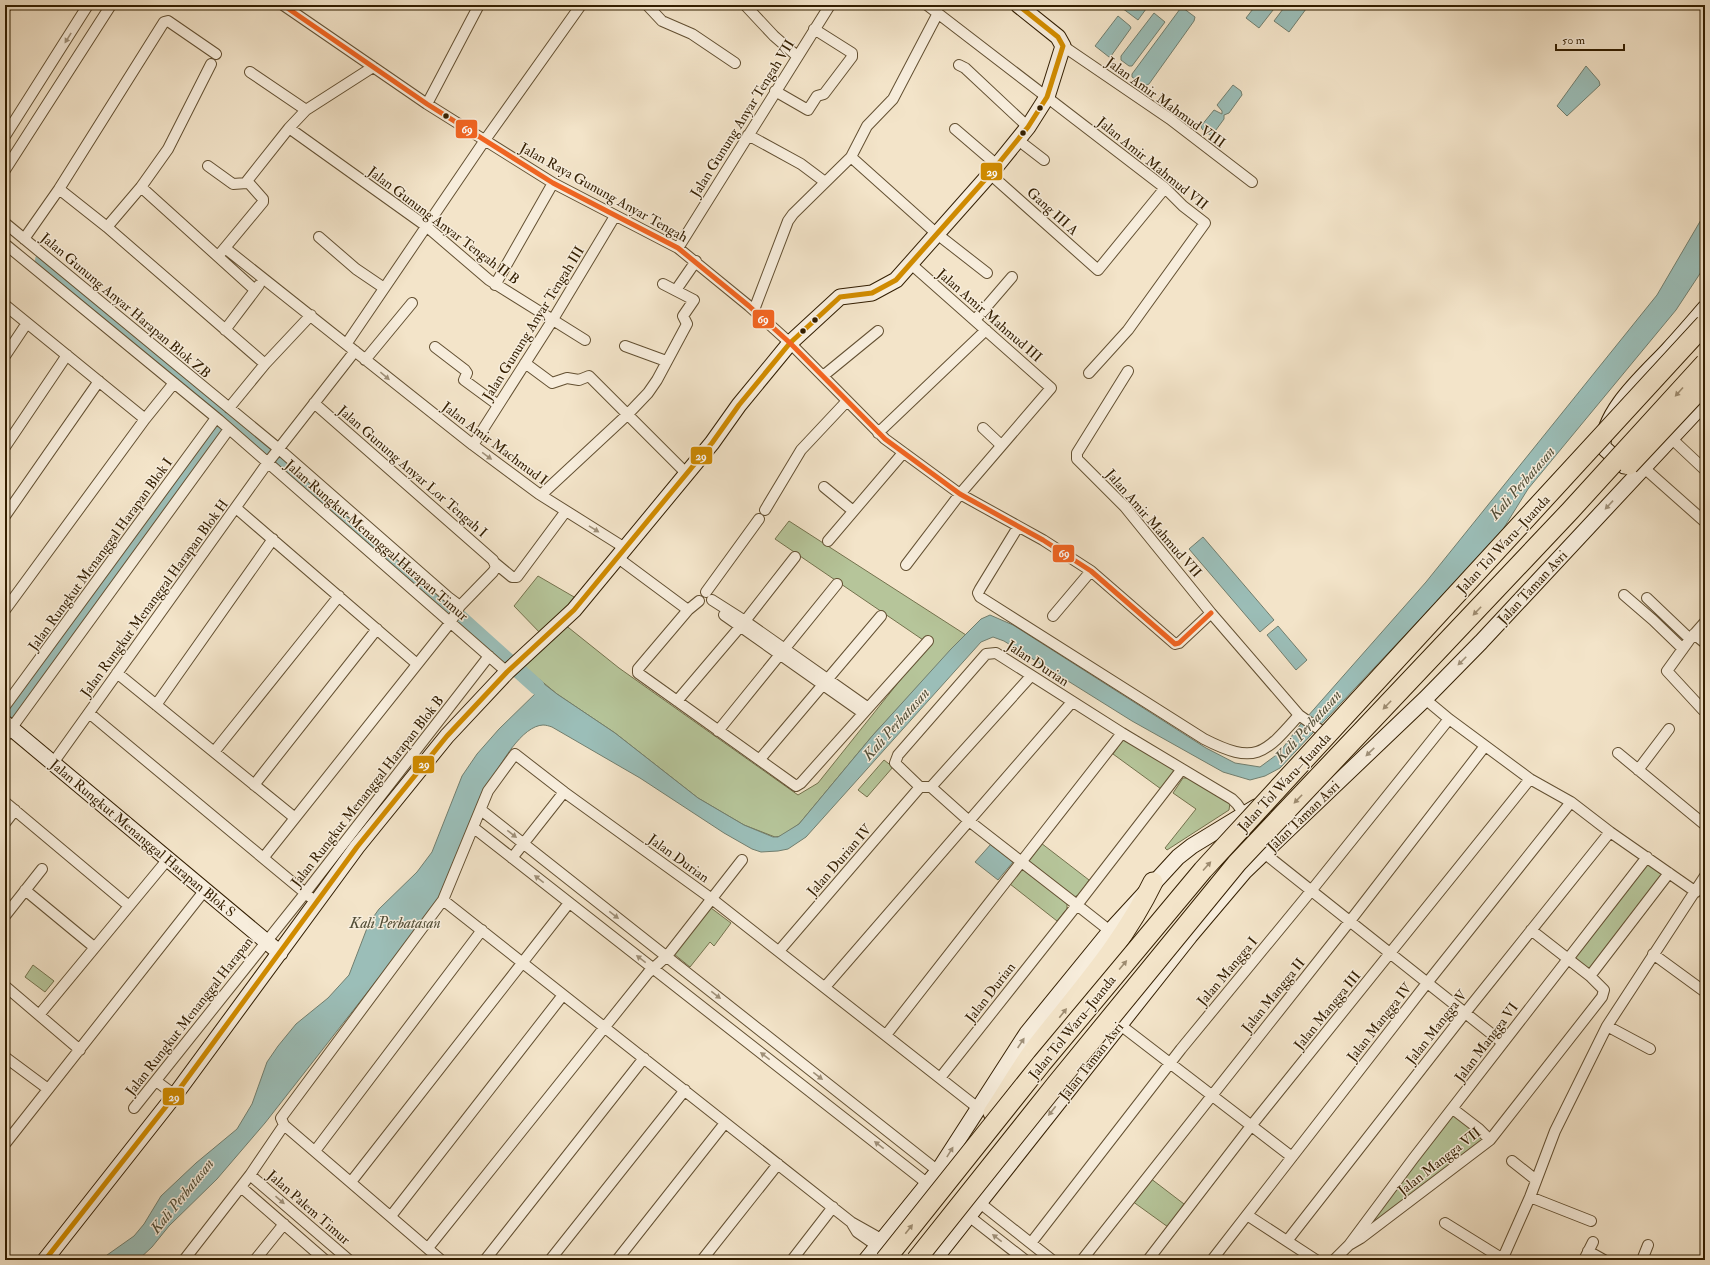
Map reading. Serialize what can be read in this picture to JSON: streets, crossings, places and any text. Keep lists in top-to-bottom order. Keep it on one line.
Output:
{"streets":{"highway":["Jalan Tol Waru–Juanda"],"main road":["Jalan Taman Asri","Jalan Rungkut Menanggal Harapan Blok S"],"street":["Jalan Amir Mahmud VIII","Jalan Gunung Anyar Tengah VII","Jalan Amir Mahmud VII","Jalan Raya Gunung Anyar Tengah","Gang III A","Jalan Gunung Anyar Tengah II B","Jalan Gunung Anyar Harapan Blok ZB","Jalan Amir Mahmud III","Jalan Gunung Anyar Tengah III","Jalan Amir Machmud I","Jalan Gunung Anyar Lor Tengah I","Jalan Rungkut Menanggal Harapan Timur","Jalan Rungkut Menanggal Harapan Blok I","Jalan Rungkut Menanggal Harapan Blok H","Jalan Durian","Jalan Rungkut Menanggal Harapan Blok B","Jalan Durian IV","Jalan Mangga I","Jalan Mangga II","Jalan Mangga III","Jalan Rungkut Menanggal Harapan","Jalan Mangga IV","Jalan Mangga V","Jalan Mangga VI","Jalan Mangga VII","Jalan Palem Timur"]},"crossings":[["Jalan Gunung Anyar Tengah VII","Jalan Raya Gunung Anyar Tengah"],["Jalan Amir Mahmud VII","Jalan Raya Gunung Anyar Tengah"],["Jalan Amir Mahmud VII","Gang III A"],["Jalan Raya Gunung Anyar Tengah","Jalan Gunung Anyar Tengah III"],["Jalan Gunung Anyar Tengah II B","Jalan Gunung Anyar Tengah III"],["Jalan Gunung Anyar Harapan Blok ZB","Jalan Rungkut Menanggal Harapan Timur"],["Jalan Gunung Anyar Harapan Blok ZB","Jalan Rungkut Menanggal Harapan Blok H"],["Jalan Gunung Anyar Tengah III","Jalan Amir Machmud I"],["Jalan Amir Machmud I","Jalan Gunung Anyar Lor Tengah I"],["Jalan Amir Machmud I","Jalan Rungkut Menanggal Harapan Blok H"],["Jalan Gunung Anyar Lor Tengah I","Jalan Rungkut Menanggal Harapan Timur"],["Jalan Gunung Anyar Lor Tengah I","Jalan Rungkut Menanggal Harapan Blok H"],["Jalan Rungkut Menanggal Harapan Timur","Jalan Rungkut Menanggal Harapan Blok I"],["Jalan Rungkut Menanggal Harapan Timur","Jalan Rungkut Menanggal Harapan Blok H"],["Jalan Rungkut Menanggal Harapan Timur","Jalan Rungkut Menanggal Harapan Blok B"],["Jalan Rungkut Menanggal Harapan Blok H","Jalan Rungkut Menanggal Harapan Blok S"],["Jalan Durian","Jalan Durian IV"],["Jalan Rungkut Menanggal Harapan Blok B","Jalan Rungkut Menanggal Harapan Blok S"],["Jalan Rungkut Menanggal Harapan Blok B","Jalan Rungkut Menanggal Harapan"],["Jalan Rungkut Menanggal Harapan Blok S","Jalan Rungkut Menanggal Harapan"],["Jalan Mangga VI","Jalan Mangga VII"]],"water":["Kali Perbatasan"],"lines":["transit line 29","transit line 69"],"scale_bar":"50 m"}
